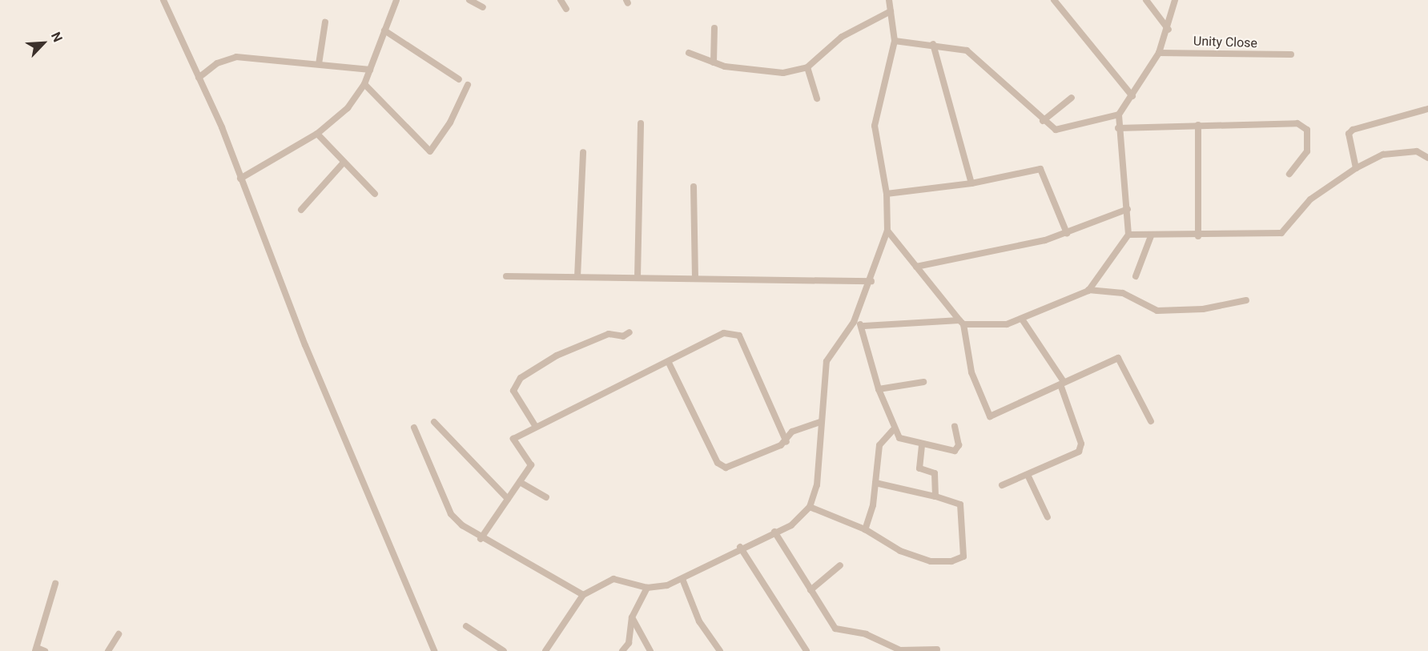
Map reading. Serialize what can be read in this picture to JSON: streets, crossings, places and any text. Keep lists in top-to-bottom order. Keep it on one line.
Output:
{"streets":{"street":["Unity Close"]},"north":"top right"}
